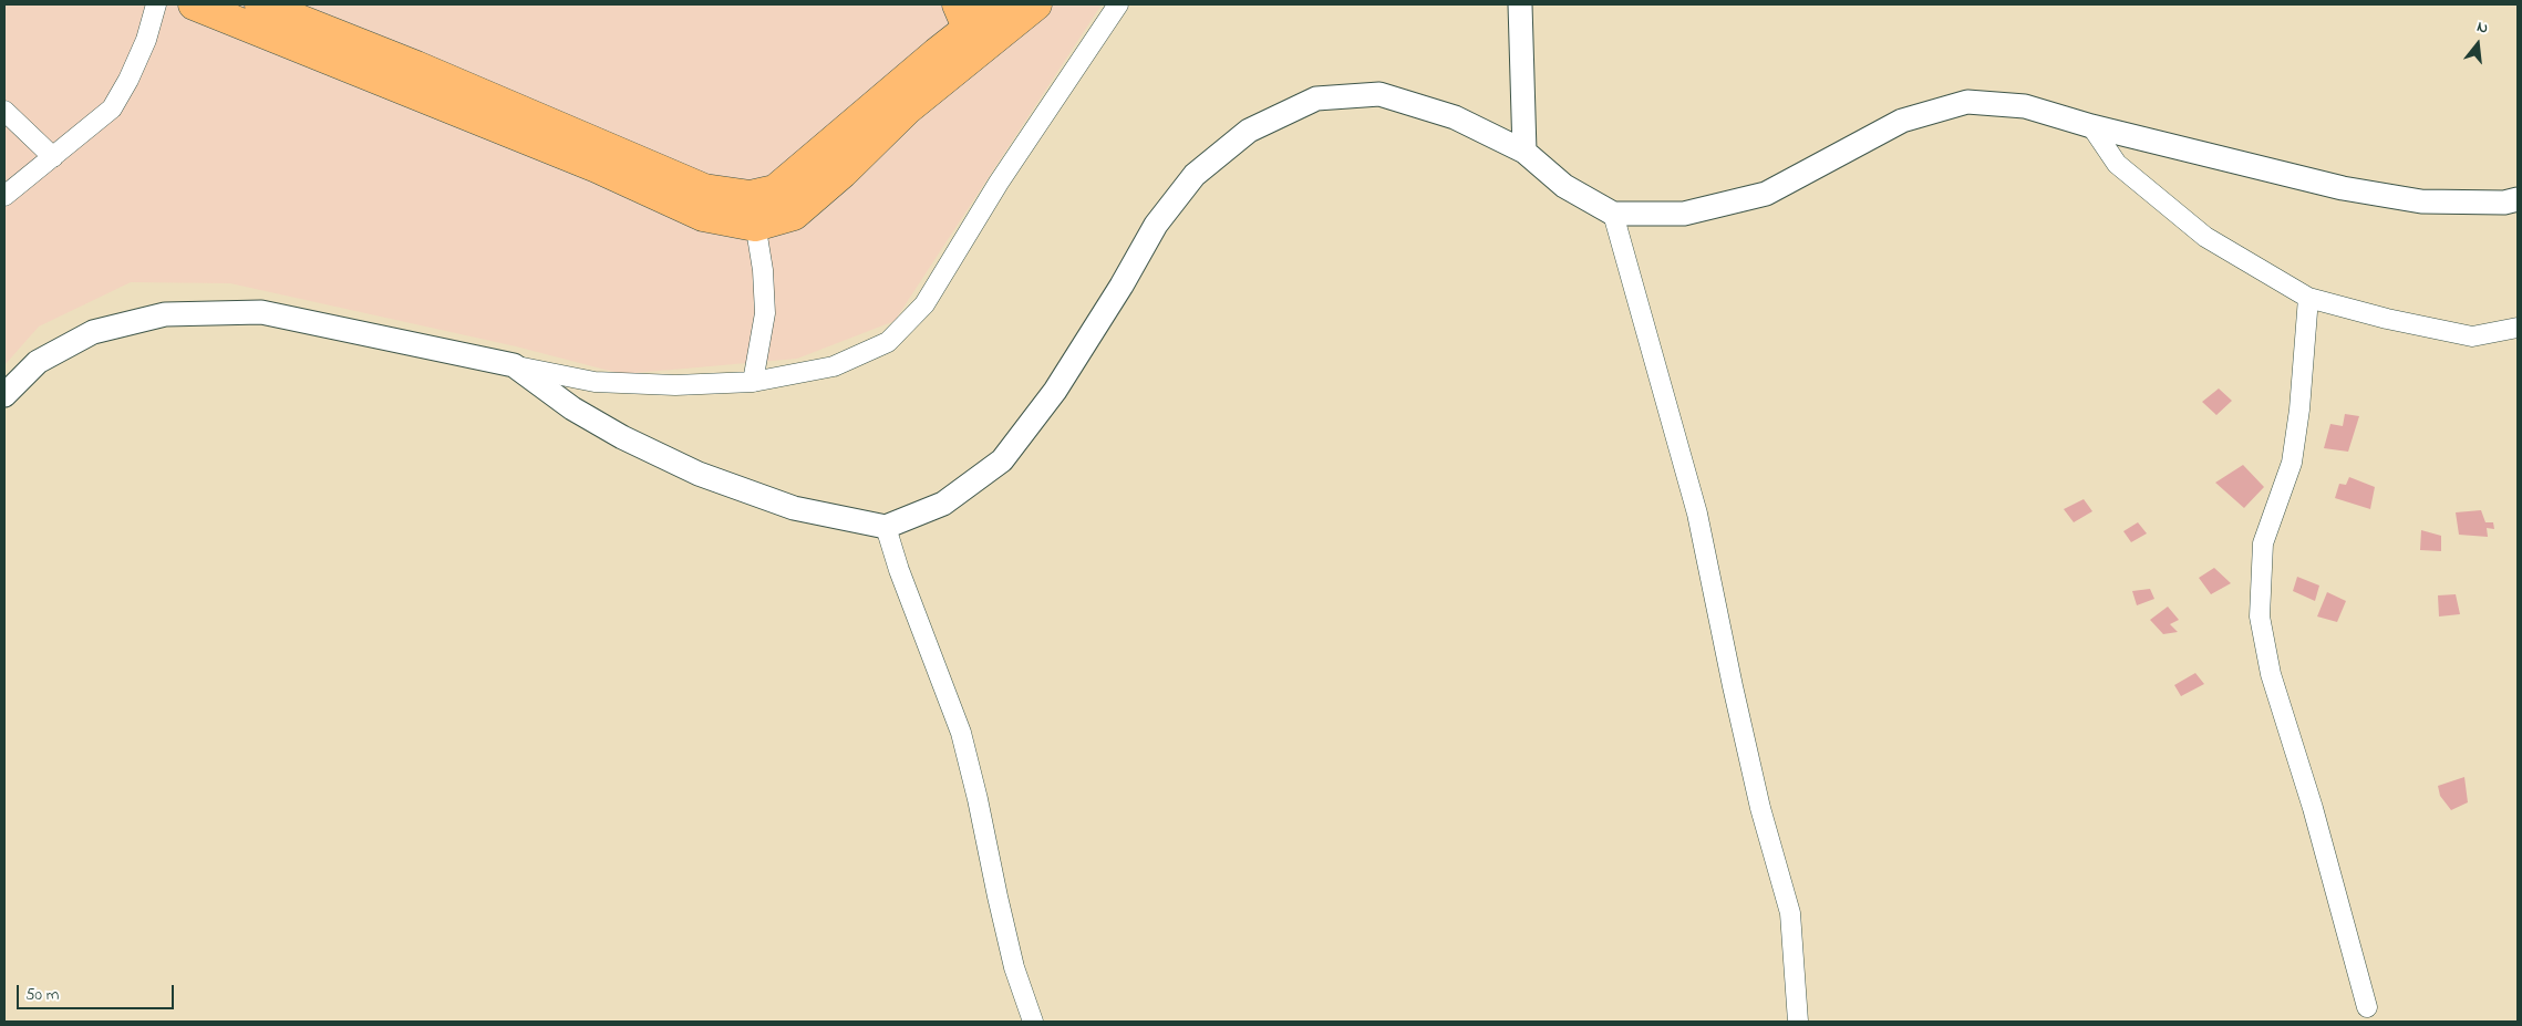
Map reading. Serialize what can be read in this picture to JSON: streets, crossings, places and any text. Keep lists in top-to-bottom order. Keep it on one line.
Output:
{"scale_bar":"50 m","north":"top"}
